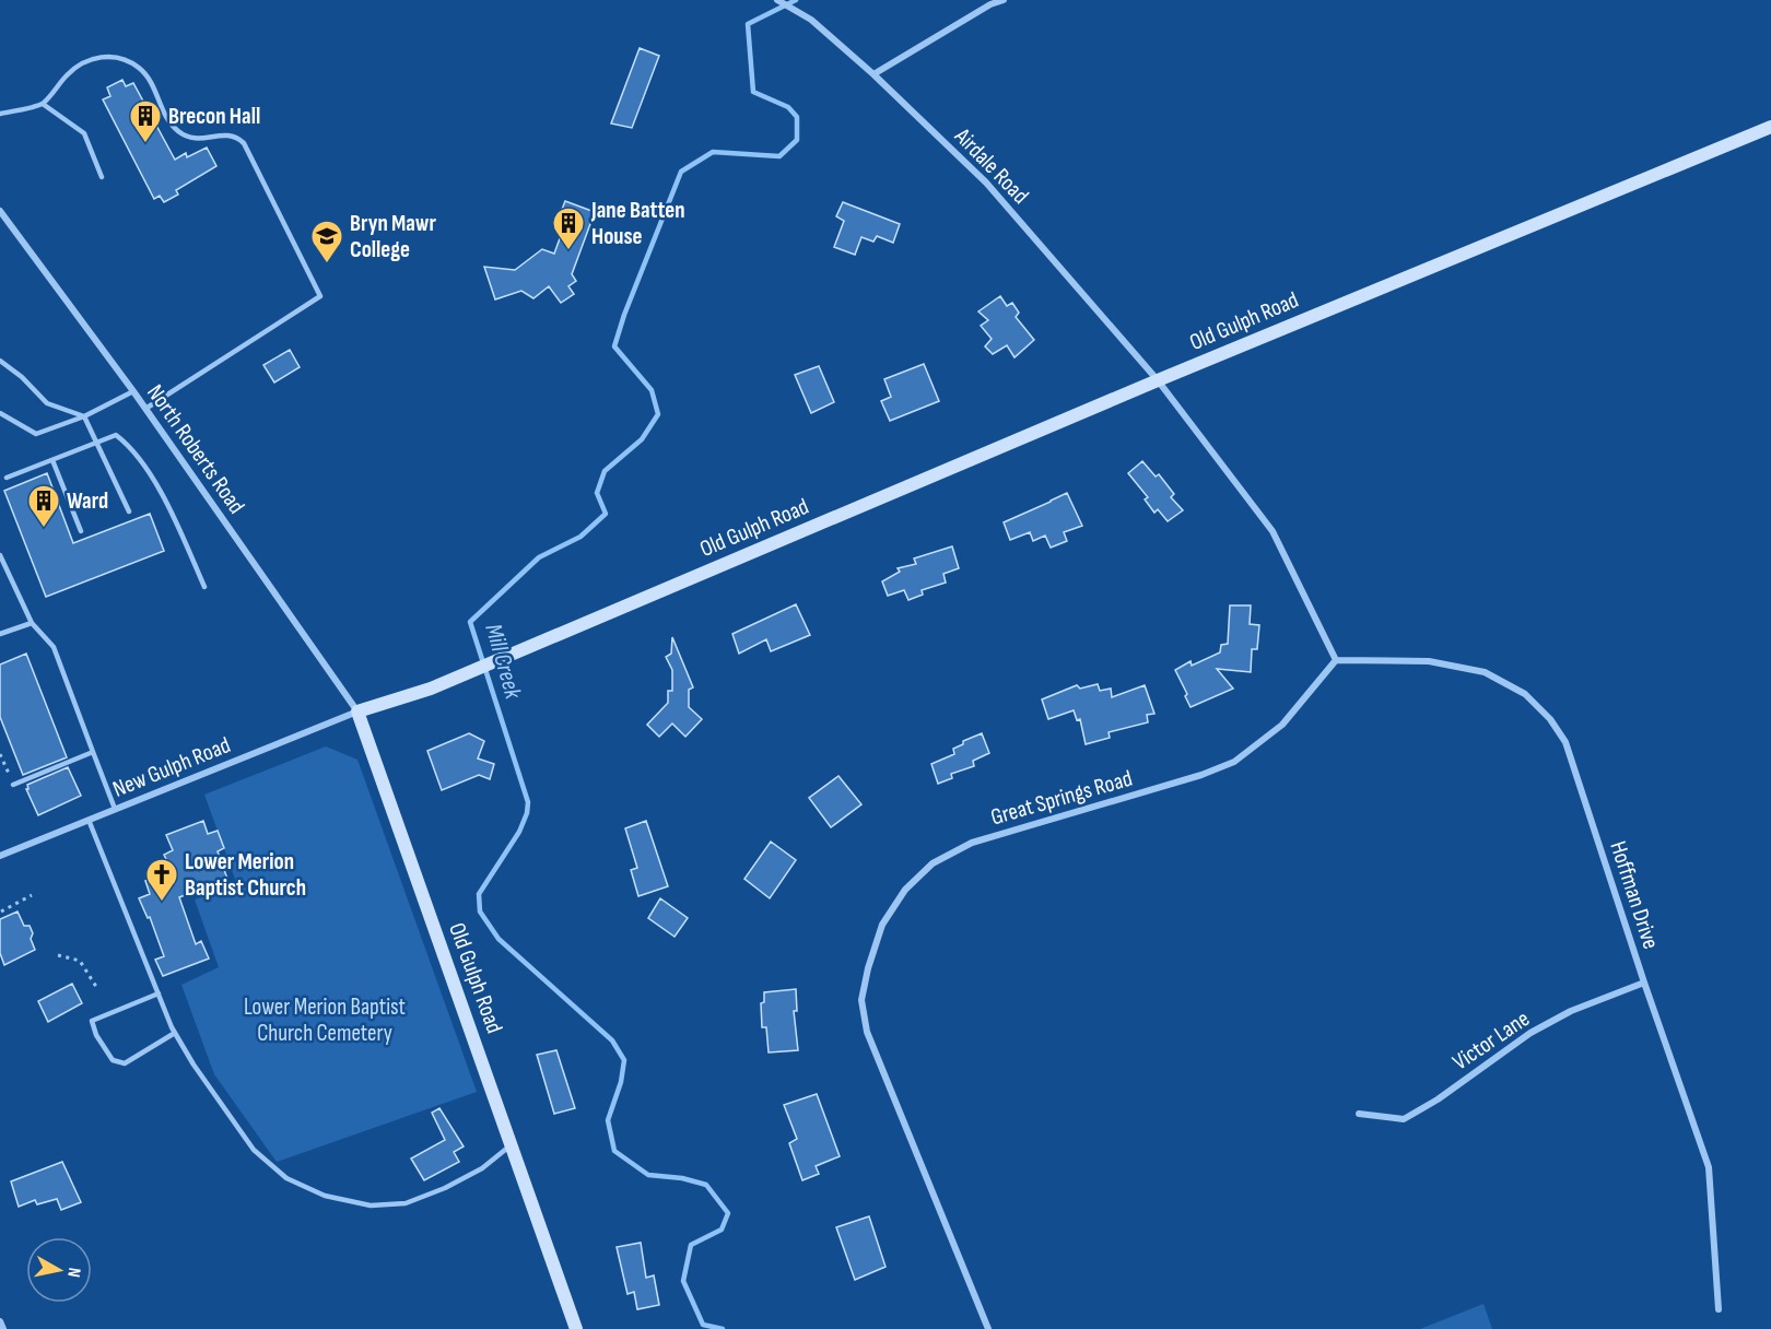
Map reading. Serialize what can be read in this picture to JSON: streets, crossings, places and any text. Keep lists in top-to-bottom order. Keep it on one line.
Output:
{"streets":{"street":["Airdale Road","Old Gulph Road","North Roberts Road","New Gulph Road","Great Springs Road","Hoffman Drive","Victor Lane"]},"crossings":[["Airdale Road","Old Gulph Road"],["Old Gulph Road","North Roberts Road"],["Old Gulph Road","New Gulph Road"],["North Roberts Road","New Gulph Road"],["Great Springs Road","Hoffman Drive"],["Hoffman Drive","Victor Lane"]],"water":["Mill Creek"],"parks":["Lower Merion Baptist Church Cemetery"],"places":{"building":["Brecon Hall","Jane Batten House","Ward"],"school or university":["Bryn Mawr College"],"church":["Lower Merion Baptist Church"]},"north":"right"}
